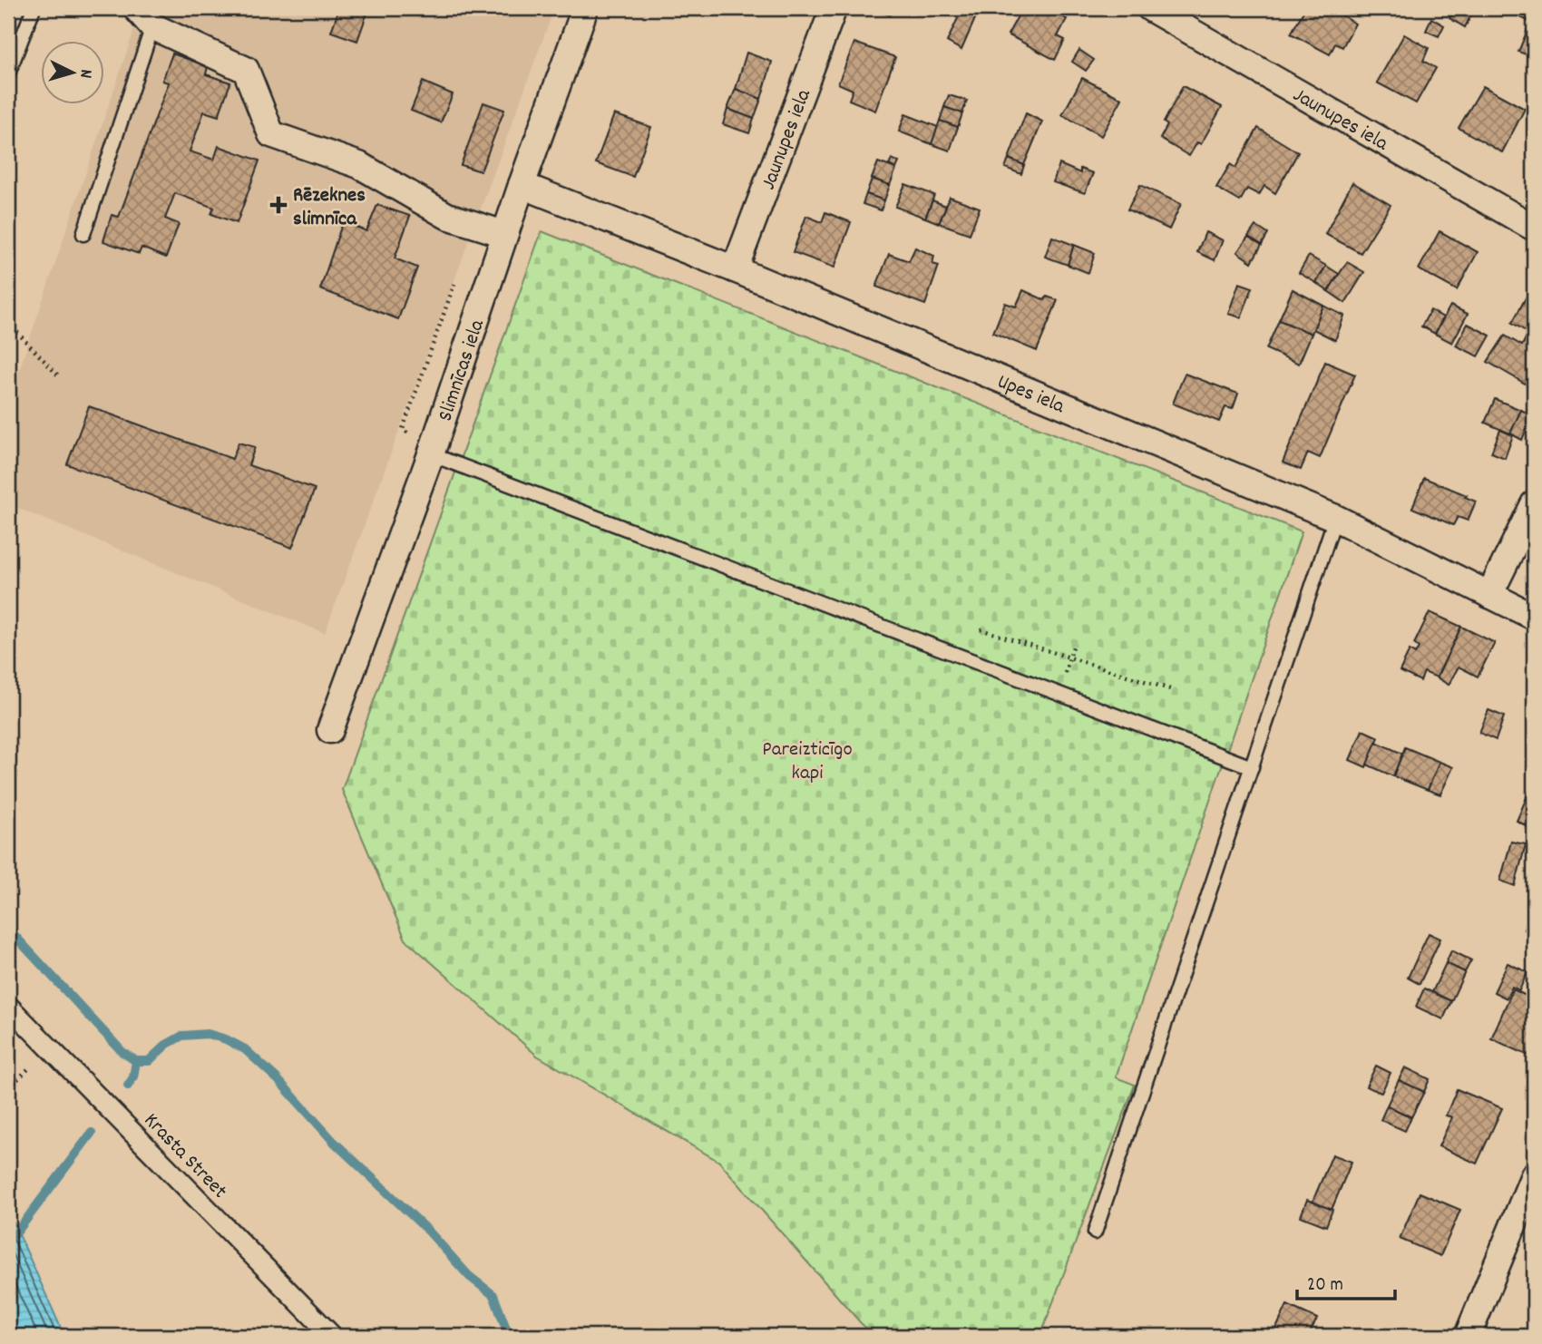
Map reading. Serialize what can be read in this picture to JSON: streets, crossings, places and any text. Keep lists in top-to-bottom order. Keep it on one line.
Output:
{"streets":{"street":["Jaunupes iela","Slimnīcas iela","Upes iela","Krasta Street"]},"crossings":[["Jaunupes iela","Upes iela"],["Slimnīcas iela","Upes iela"]],"parks":["Pareizticīgo kapi"],"places":{"health":["Rēzeknes slimnīca"]},"scale_bar":"20 m","north":"right"}
